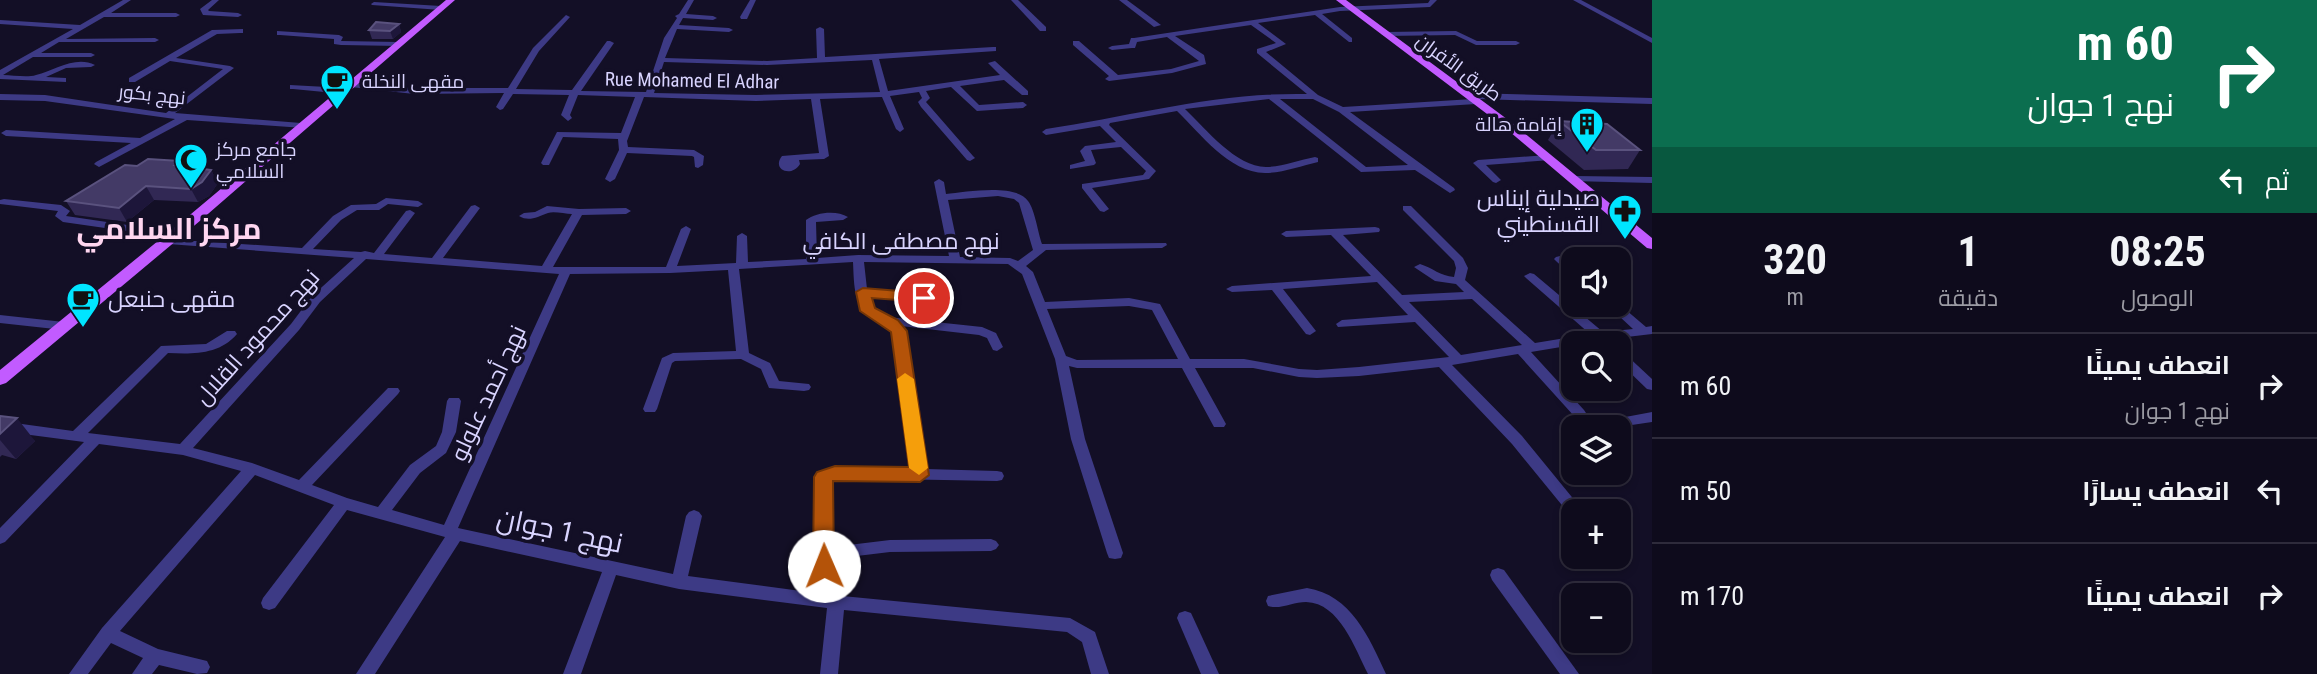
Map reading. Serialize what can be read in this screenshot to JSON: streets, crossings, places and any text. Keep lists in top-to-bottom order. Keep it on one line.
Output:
{"streets":{"main road":["طريق الأفران"],"street":["Rue Mohamed El Adhar","نهج بكور","نهج مصطفى الكافي","نهج محمود القلال","نهج أحمد علولو","نهج 1 جوان"]},"crossings":[["نهج مصطفى الكافي","نهج محمود القلال"],["نهج مصطفى الكافي","نهج أحمد علولو"],["نهج محمود القلال","نهج 1 جوان"],["نهج أحمد علولو","نهج 1 جوان"]],"districts":["مركز السلامي"],"places":{"cafe":["مقهى النخلة","مقهى حنبعل"],"building":["إقامة هالة"],"mosque":["جامع مركز السلامي"],"pharmacy":["صيدلية إيناس القسنطيني"]},"page":{"turn":["60 m","نهج 1 جوان"],"then":"ثم","eta":["08:25","الوصول","1","دقيقة","320","m"],"map_buttons":["+","−"],"list":[{"name":"انعطف يمينًا","note":"نهج 1 جوان","value":"60 m"},{"name":"انعطف يسارًا","value":"50 m"},{"name":"انعطف يمينًا","value":"170 m"}]}}
